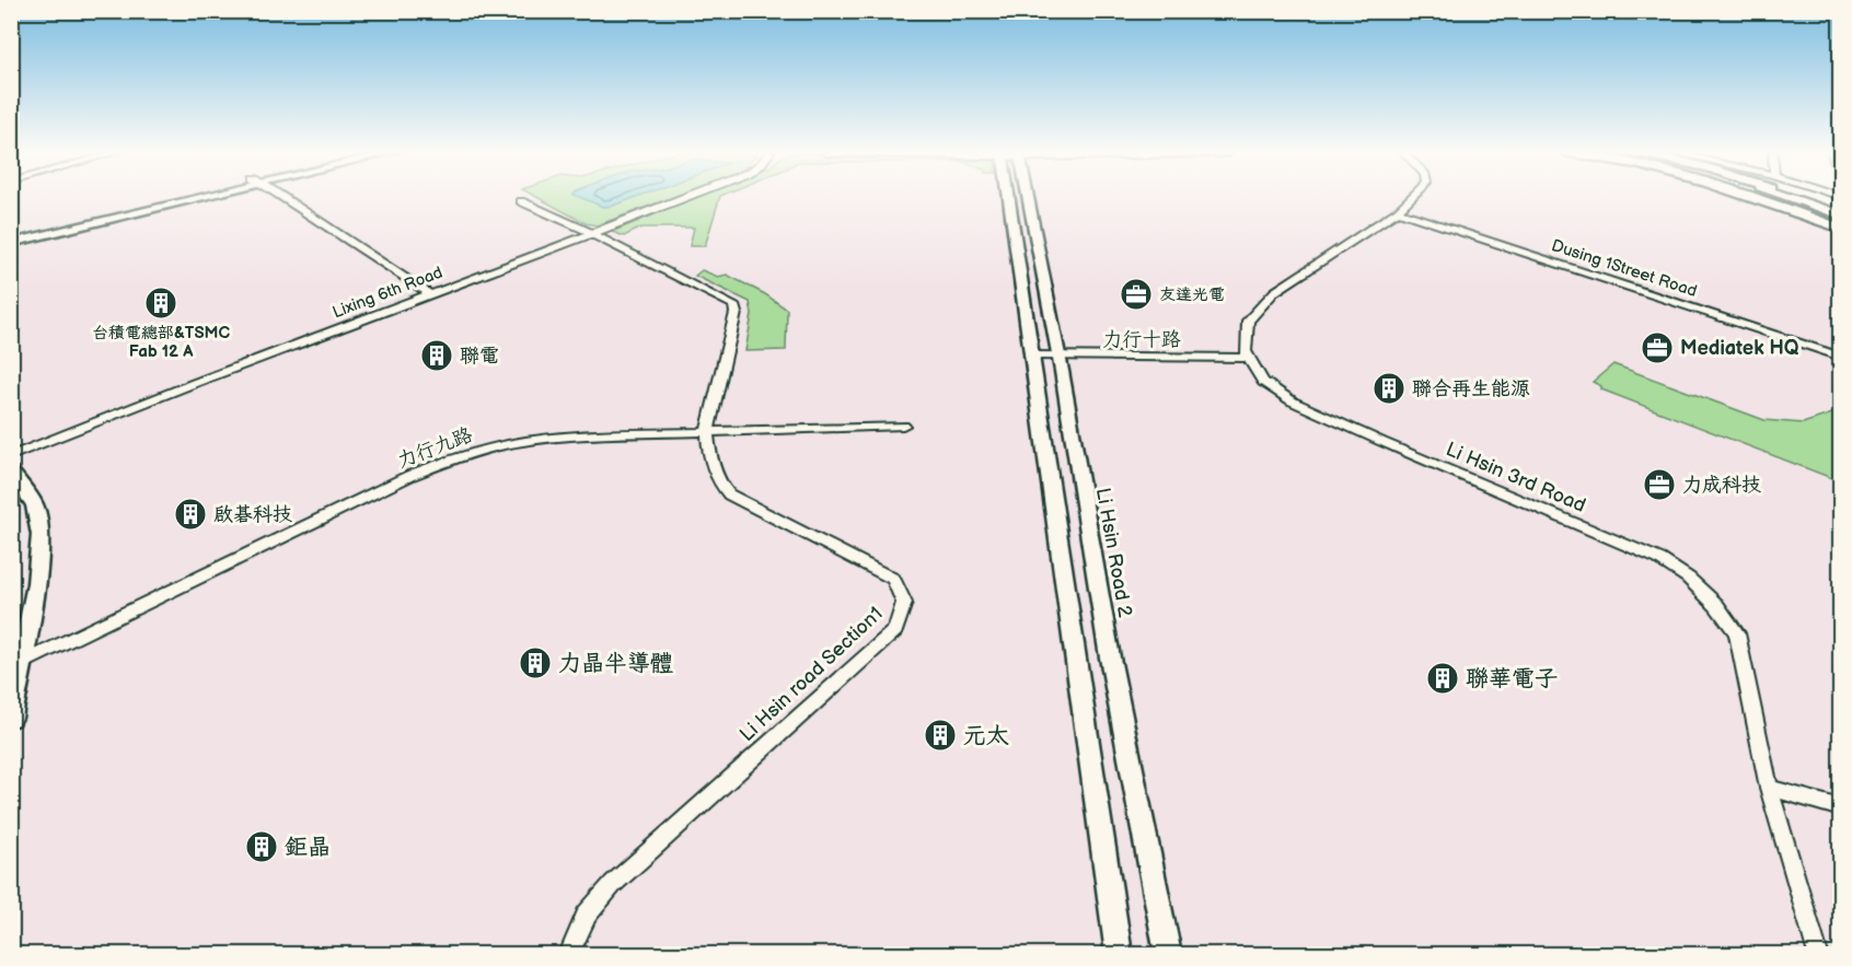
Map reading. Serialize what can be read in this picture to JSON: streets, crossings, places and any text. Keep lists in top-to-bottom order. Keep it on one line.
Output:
{"streets":{"street":["Dusing 1Street Road","Lixing 6th Road","力行十路","力行九路","Li Hsin 3rd Road","Li Hsin Road 2","Li Hsin road Section1"]},"crossings":[["Lixing 6th Road","Li Hsin road Section1"],["力行十路","Li Hsin 3rd Road"],["力行十路","Li Hsin Road 2"],["力行九路","Li Hsin road Section1"]],"places":{"office":["友達光電","Mediatek HQ","力成科技"],"building":["台積電總部&TSMC Fab 12 A","聯電","聯合再生能源","啟碁科技","力晶半導體","聯華電子","元太","鉅晶"]}}
